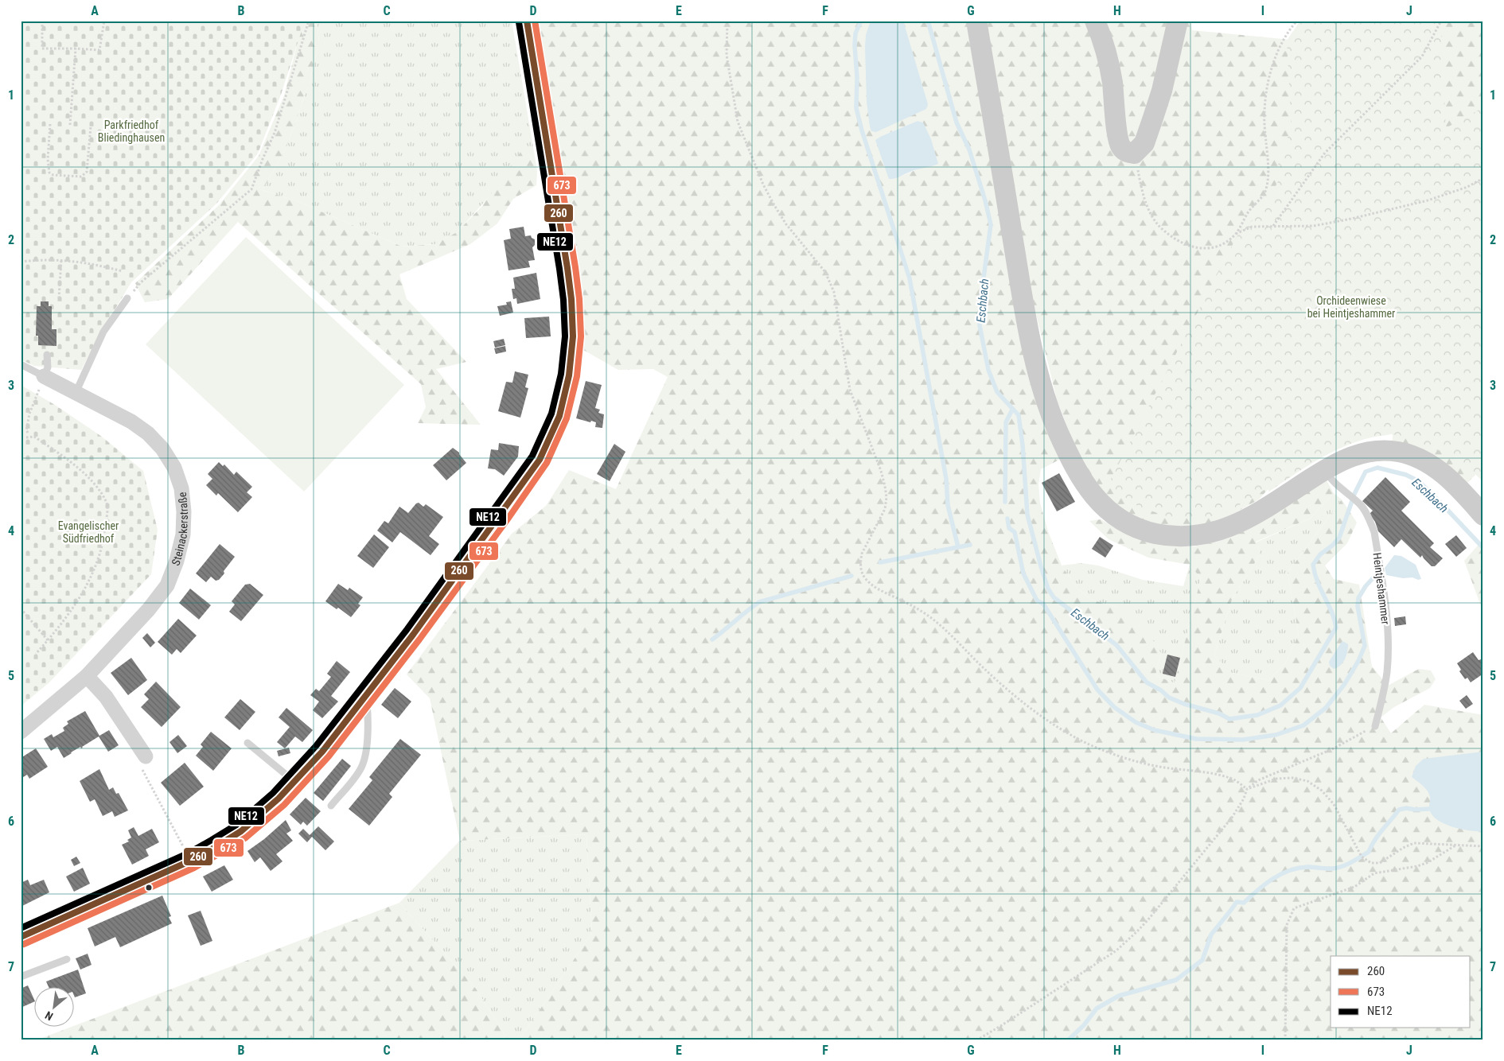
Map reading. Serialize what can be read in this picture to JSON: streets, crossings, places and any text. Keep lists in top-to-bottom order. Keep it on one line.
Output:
{"streets":{"street":["Steinackerstraße"],"lane":["Heintjeshammer"]},"water":["Eschbach"],"parks":["Parkfriedhof Bliedinghausen","Orchideenwiese bei Heintjeshammer","Evangelischer Südfriedhof"],"lines":["transit line 260","transit line 673","transit line NE12"],"legend":["260","673","NE12"],"north":"bottom left","grid":{"columns":["A","B","C","D","E","F","G","H","I","J"],"rows":["1","2","3","4","5","6","7"]}}
